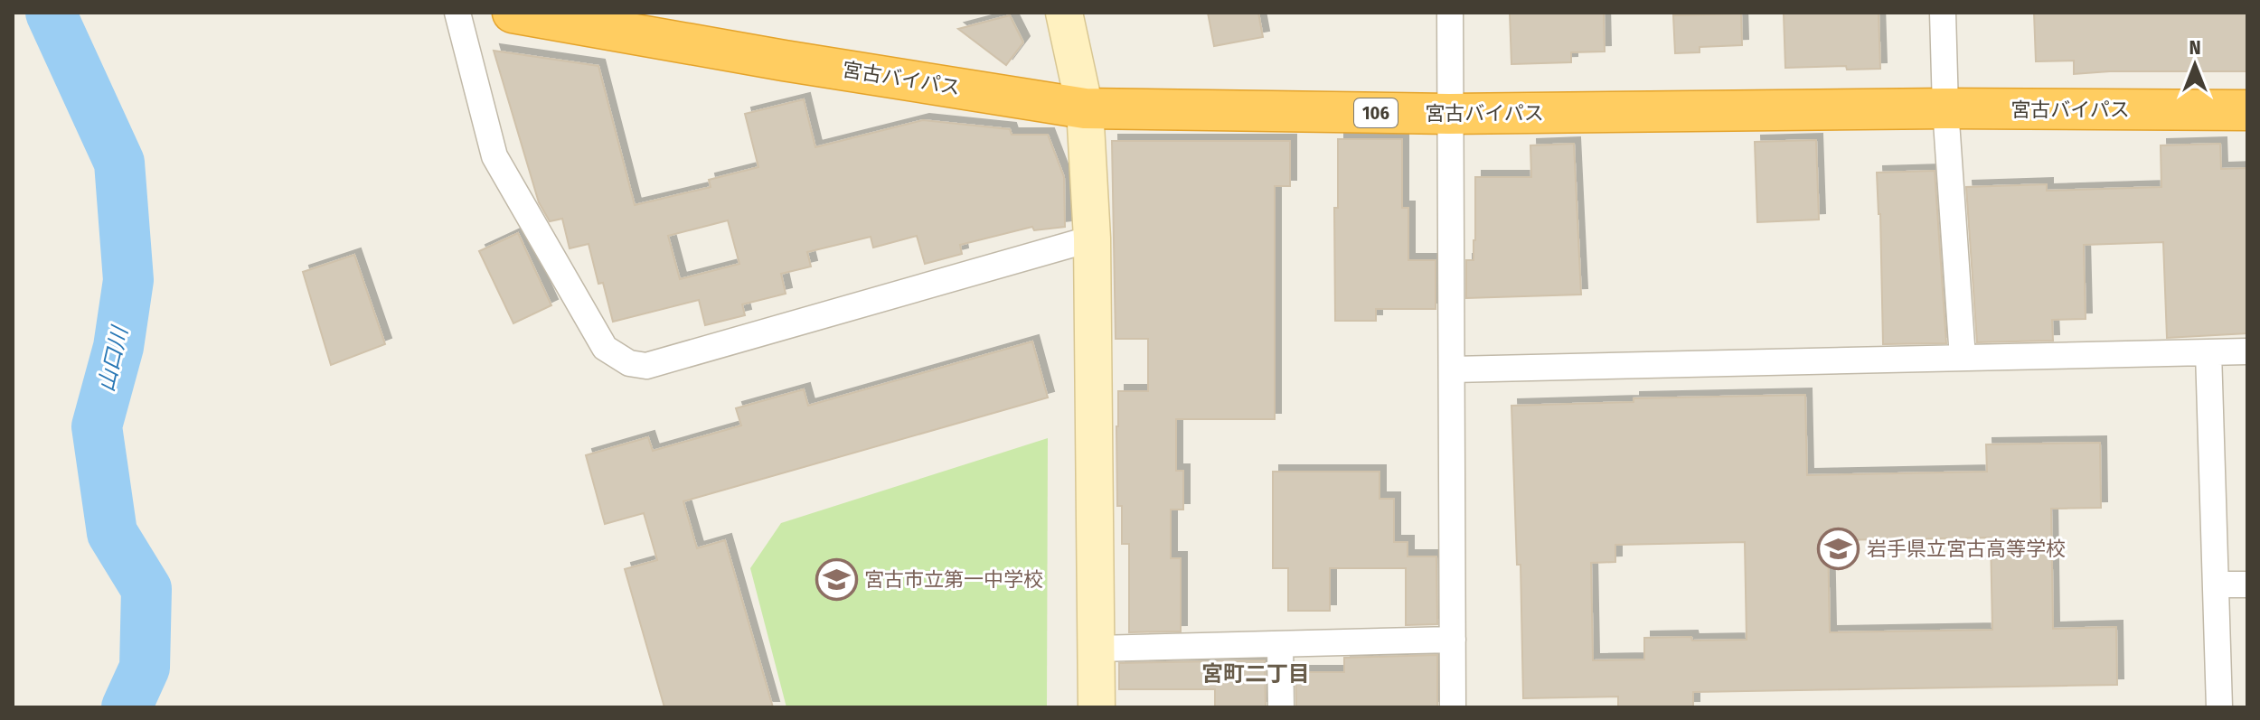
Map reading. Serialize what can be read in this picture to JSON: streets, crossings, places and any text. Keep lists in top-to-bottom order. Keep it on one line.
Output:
{"streets":{"highway":["宮古バイパス","106"]},"districts":["宮町二丁目"],"water":["山口川"],"places":{"school or university":["岩手県立宮古高等学校","宮古市立第一中学校"]},"north":"top"}
